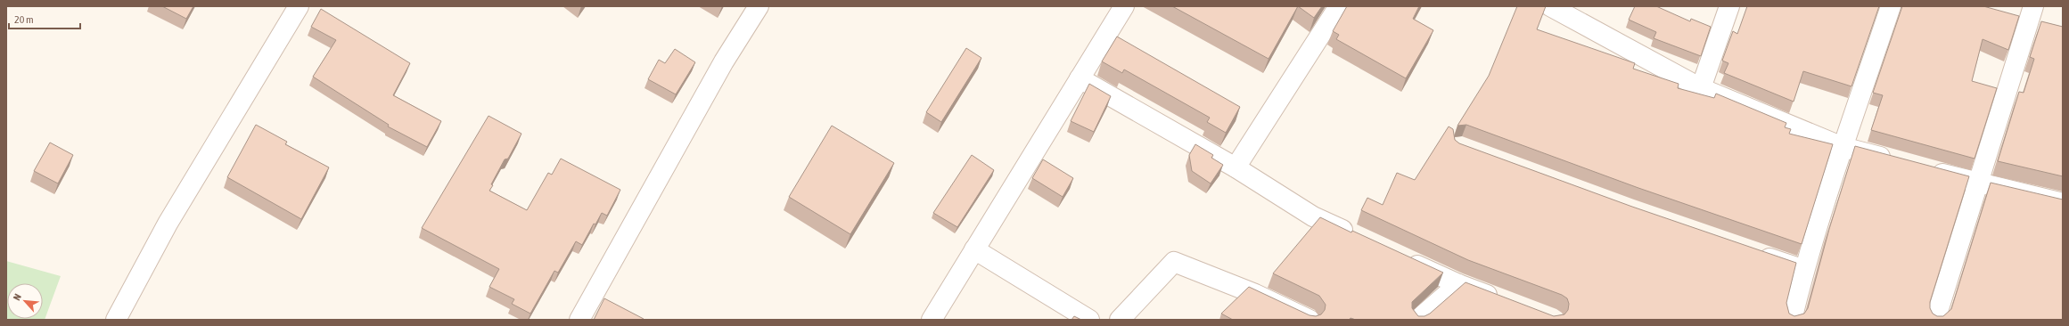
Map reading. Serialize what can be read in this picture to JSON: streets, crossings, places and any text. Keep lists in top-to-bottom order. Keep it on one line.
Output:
{"scale_bar":"20 m","north":"top left"}
